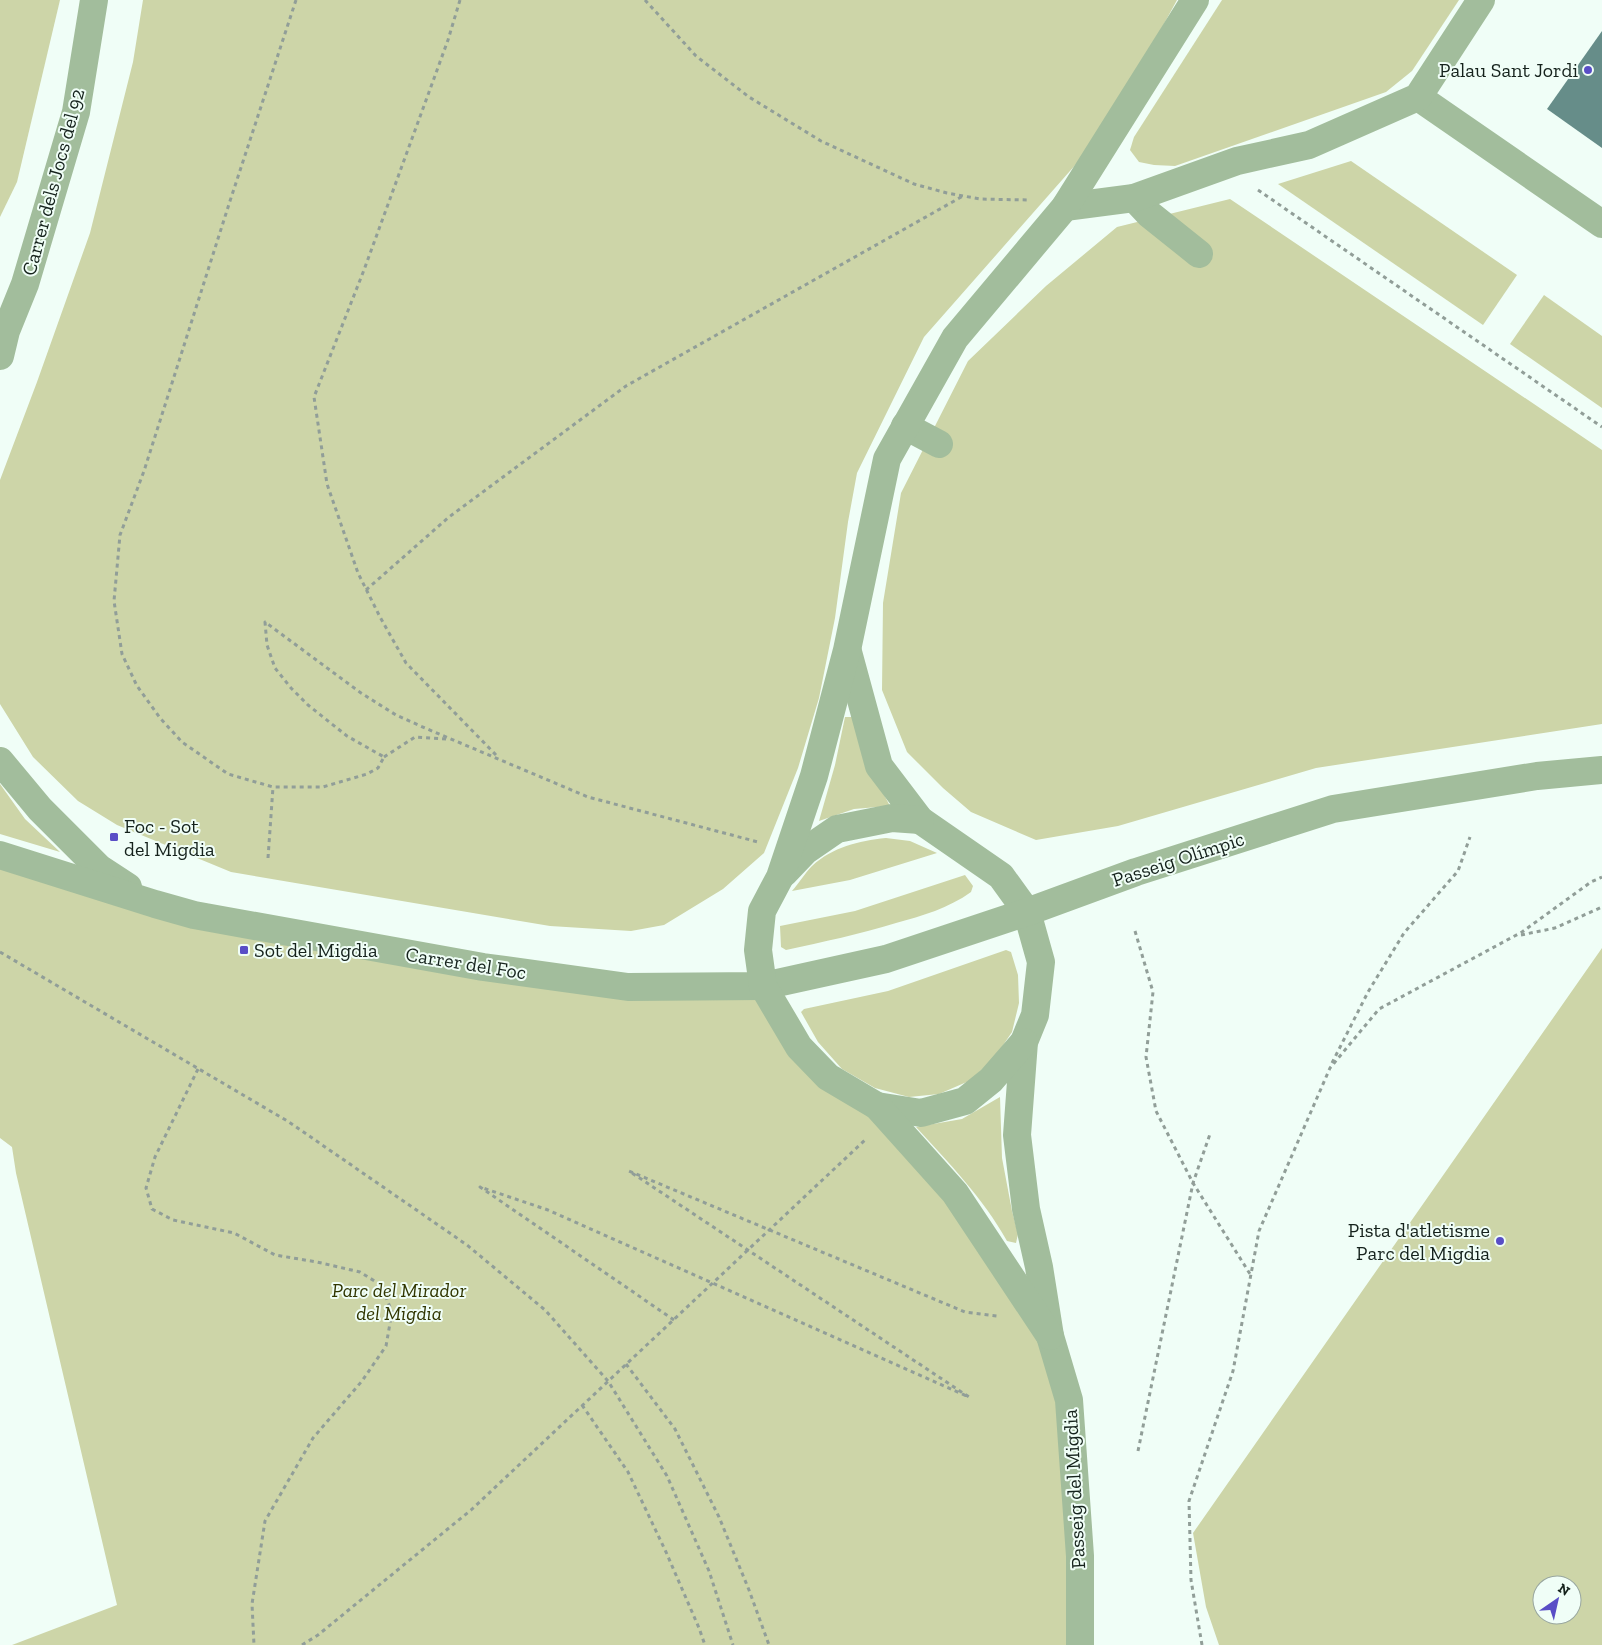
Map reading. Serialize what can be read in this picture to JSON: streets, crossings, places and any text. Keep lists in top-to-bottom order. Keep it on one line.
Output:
{"streets":{"street":["Carrer dels Jocs del 92","Passeig Olímpic","Carrer del Foc","Passeig del Migdia"]},"crossings":[["Passeig Olímpic","Carrer del Foc"]],"parks":["Parc del Mirador del Migdia"],"places":{"other":["Palau Sant Jordi","Pista d'atletisme Parc del Migdia"],"transit":["Foc - Sot del Migdia","Sot del Migdia"]},"north":"top right"}
